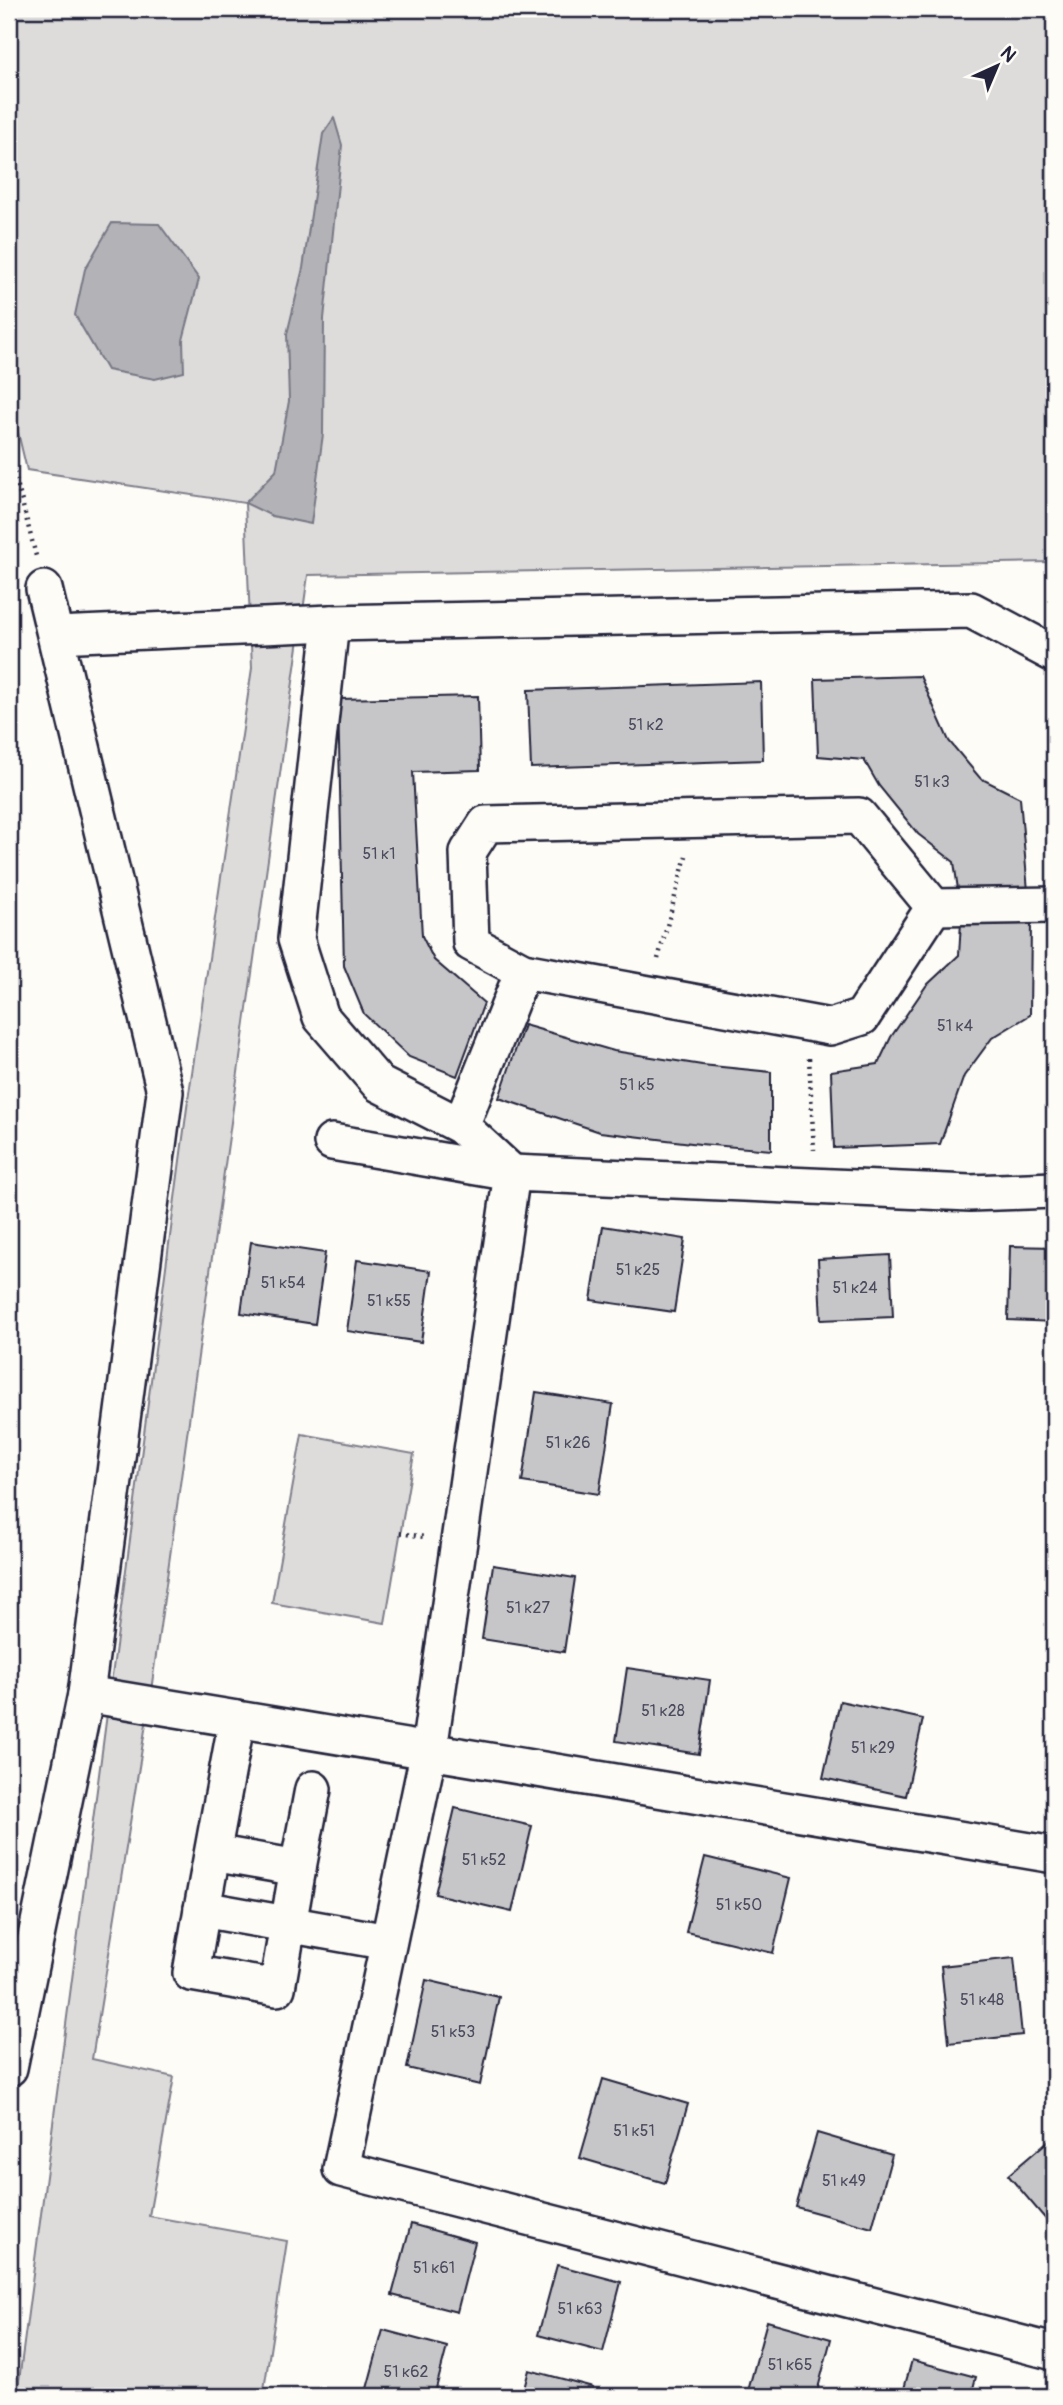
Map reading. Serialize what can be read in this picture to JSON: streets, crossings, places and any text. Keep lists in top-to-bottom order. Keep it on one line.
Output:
{"house_numbers":["51 к2","51 к3","51 к1","51 к4","51 к5","51 к25","51 к54","51 к24","51 к55","51 к26","51 к27","51 к28","51 к29","51 к52","51 к50","51 к48","51 к53","51 к51","51 к49","51 к61","51 к63","51 к65","51 к62"],"north":"top right"}
